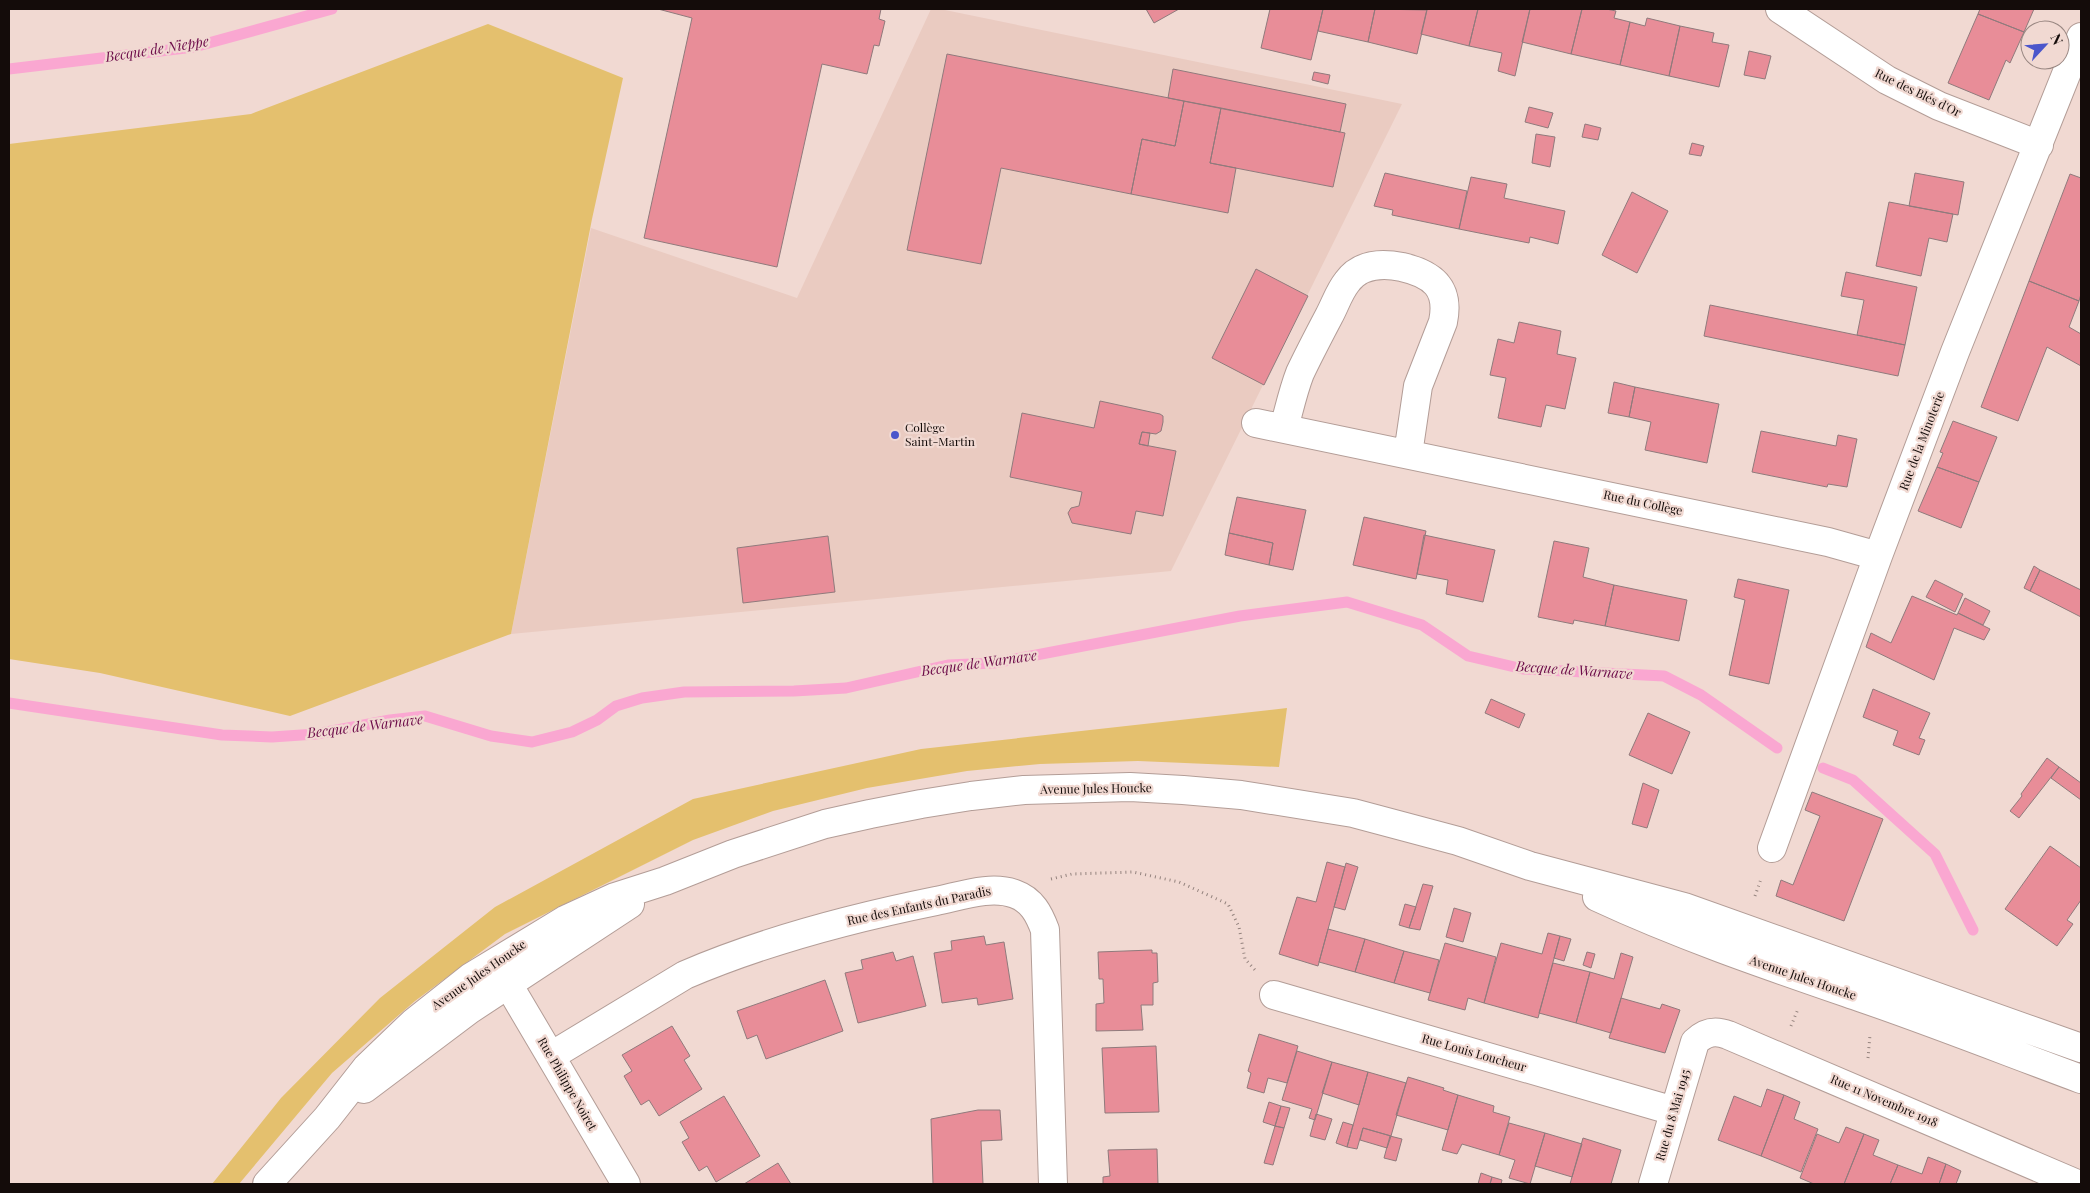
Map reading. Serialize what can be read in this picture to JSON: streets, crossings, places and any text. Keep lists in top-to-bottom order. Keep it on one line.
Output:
{"streets":{"street":["Rue des Blés d'Or","Rue de la Minoterie","Rue du Collège","Avenue Jules Houcke","Rue des Enfants du Paradis","Rue Louis Loucheur","Rue Philippe Noiret","Rue 11 Novembre 1918","Rue du 8 Mai 1945"]},"crossings":[["Rue des Blés d'Or","Rue de la Minoterie"],["Rue de la Minoterie","Rue du Collège"],["Avenue Jules Houcke","Rue Philippe Noiret"],["Rue des Enfants du Paradis","Rue Philippe Noiret"],["Rue Louis Loucheur","Rue du 8 Mai 1945"],["Rue 11 Novembre 1918","Rue du 8 Mai 1945"]],"water":["Becque de Nieppe","Becque de Warnave"],"places":["Collège Saint-Martin"],"north":"top right"}
